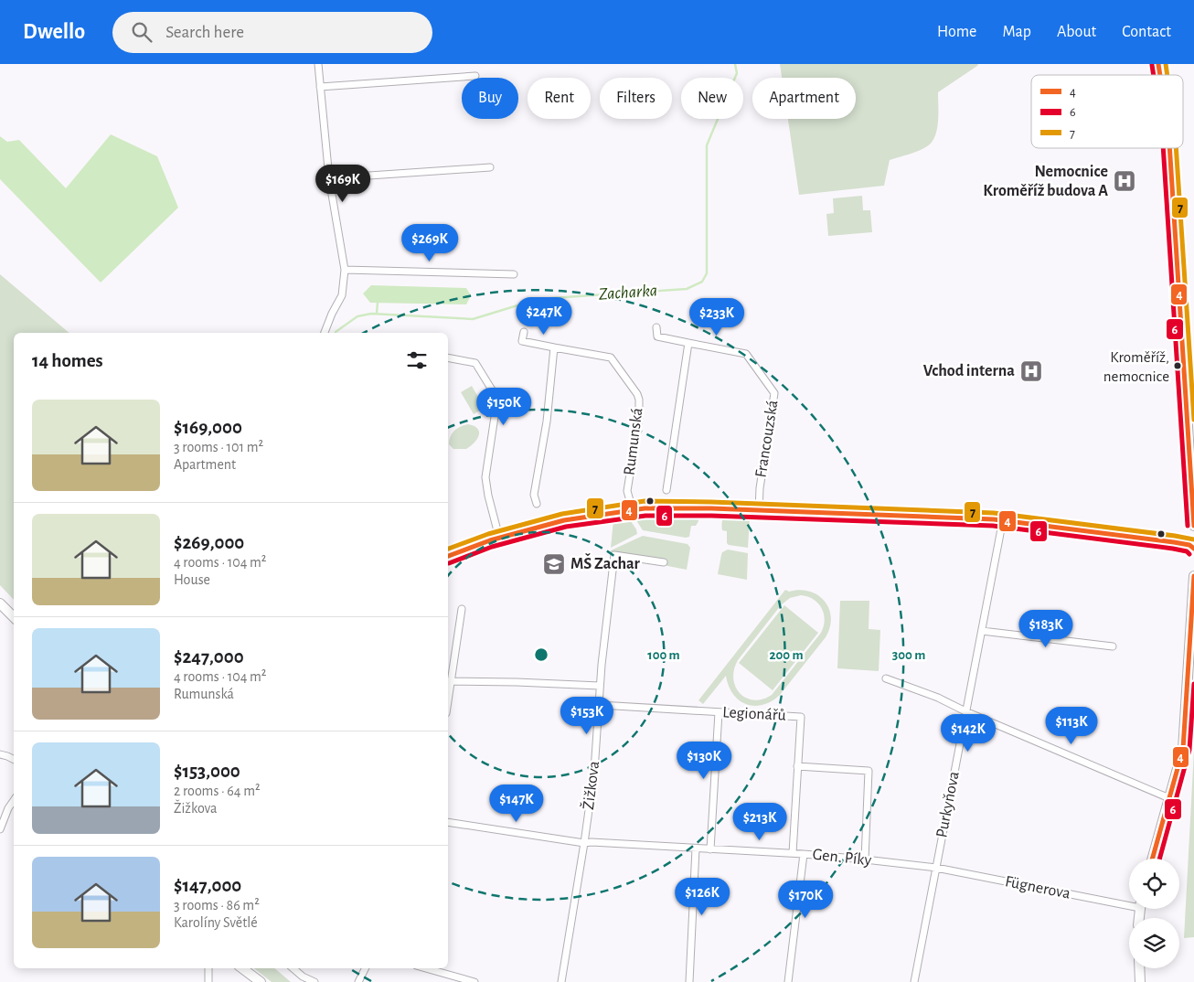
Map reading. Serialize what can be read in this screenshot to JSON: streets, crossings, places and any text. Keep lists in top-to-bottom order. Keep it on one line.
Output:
{"streets":{"street":["Francouzská","Rumunská","Legionářů","Žižkova","Purkyňova","Gen. Píky","Fügnerova"]},"crossings":[["Legionářů","Žižkova"],["Legionářů","Gen. Píky"],["Žižkova","Gen. Píky"],["Purkyňova","Gen. Píky"],["Purkyňova","Fügnerova"],["Gen. Píky","Fügnerova"]],"water":["Zacharka"],"places":{"hospital":["Nemocnice Kroměříž budova A","Vchod interna"],"other":["Kroměříž, nemocnice"],"school or university":["MŠ Zachar"]},"lines":["transit line 4","transit line 7","transit line 6"],"legend":["4","6","7"],"page":{"header":"Dwello","search":"Search here","nav":["Home","Map","About","Contact"],"chip":["Buy","Rent","Filters","New","Apartment"],"price":["$169K","$269K","$247K","$233K","$150K","$183K","$153K","$113K","$142K","$130K","$147K","$213K","$126K","$170K"],"heading":"14 homes","list":[{"name":"$169,000","note":"3 rooms · 101 m² · Apartment"},{"name":"$269,000","note":"4 rooms · 104 m² · House"},{"name":"$247,000","note":"4 rooms · 104 m² · Rumunská"},{"name":"$153,000","note":"2 rooms · 64 m² · Žižkova"},{"name":"$147,000","note":"3 rooms · 86 m² · Karolíny Světlé"}]},"rings":["100 m","200 m","300 m"]}
